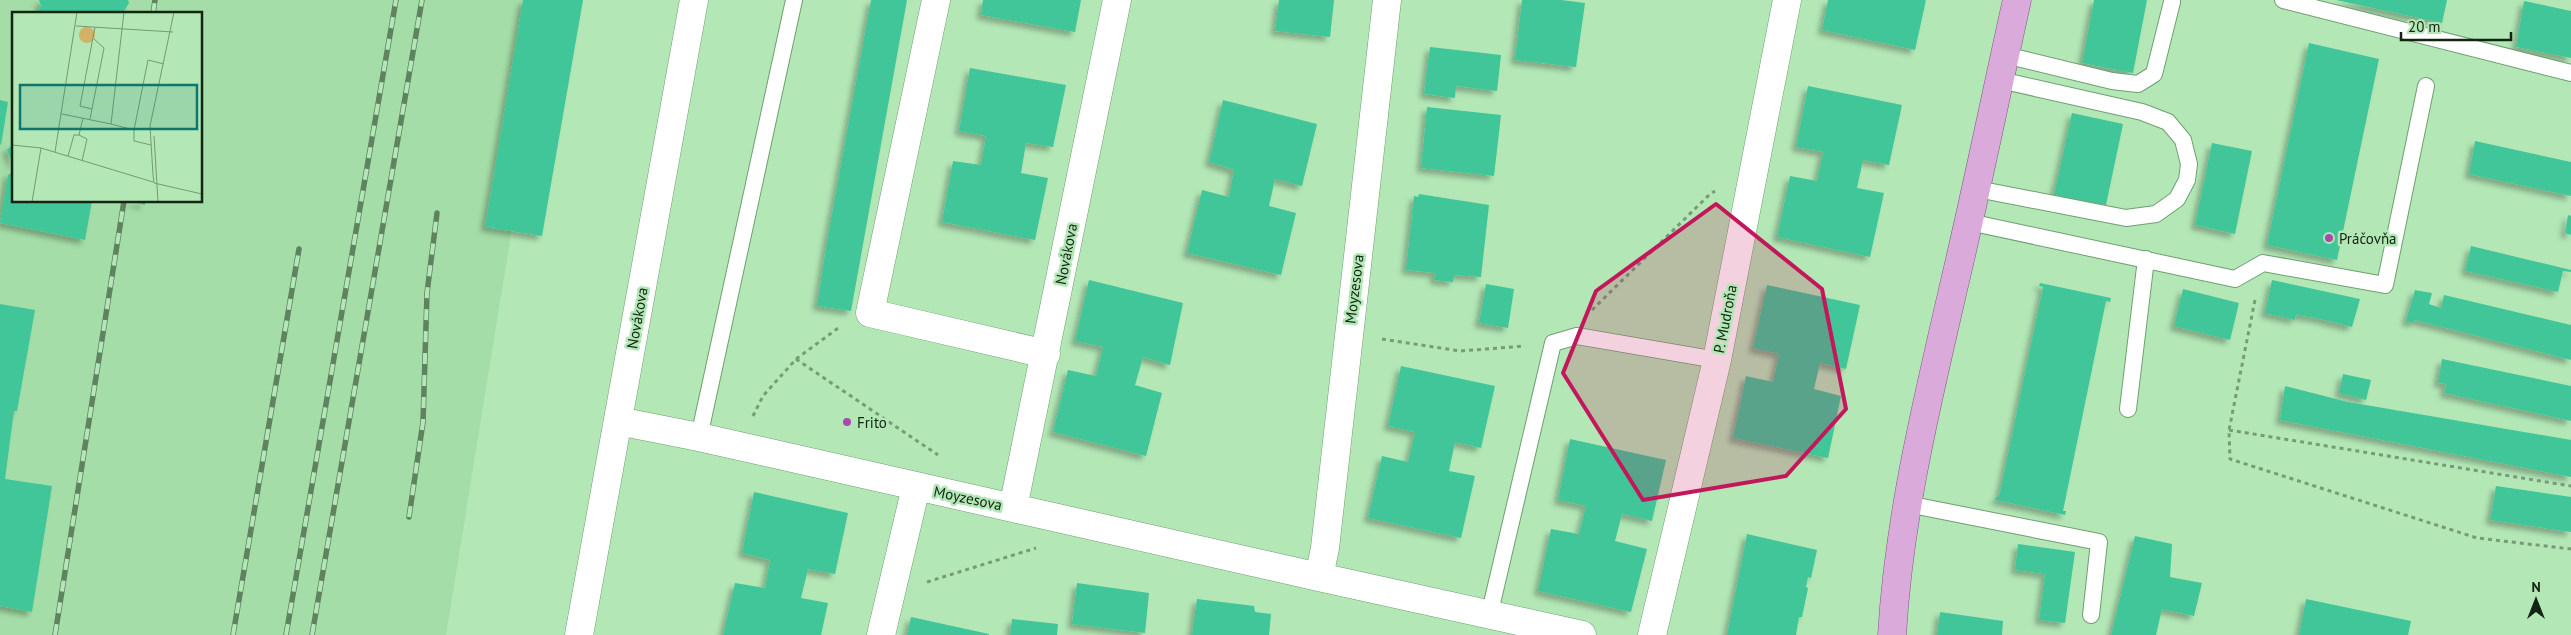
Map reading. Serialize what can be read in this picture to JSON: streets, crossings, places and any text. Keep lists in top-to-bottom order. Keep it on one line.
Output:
{"streets":{"street":["Novákova","Moyzesova","P. Mudroňa"]},"crossings":[["Novákova","Moyzesova"]],"places":["Práčovňa","Frito"],"scale_bar":"20 m","north":"top"}
